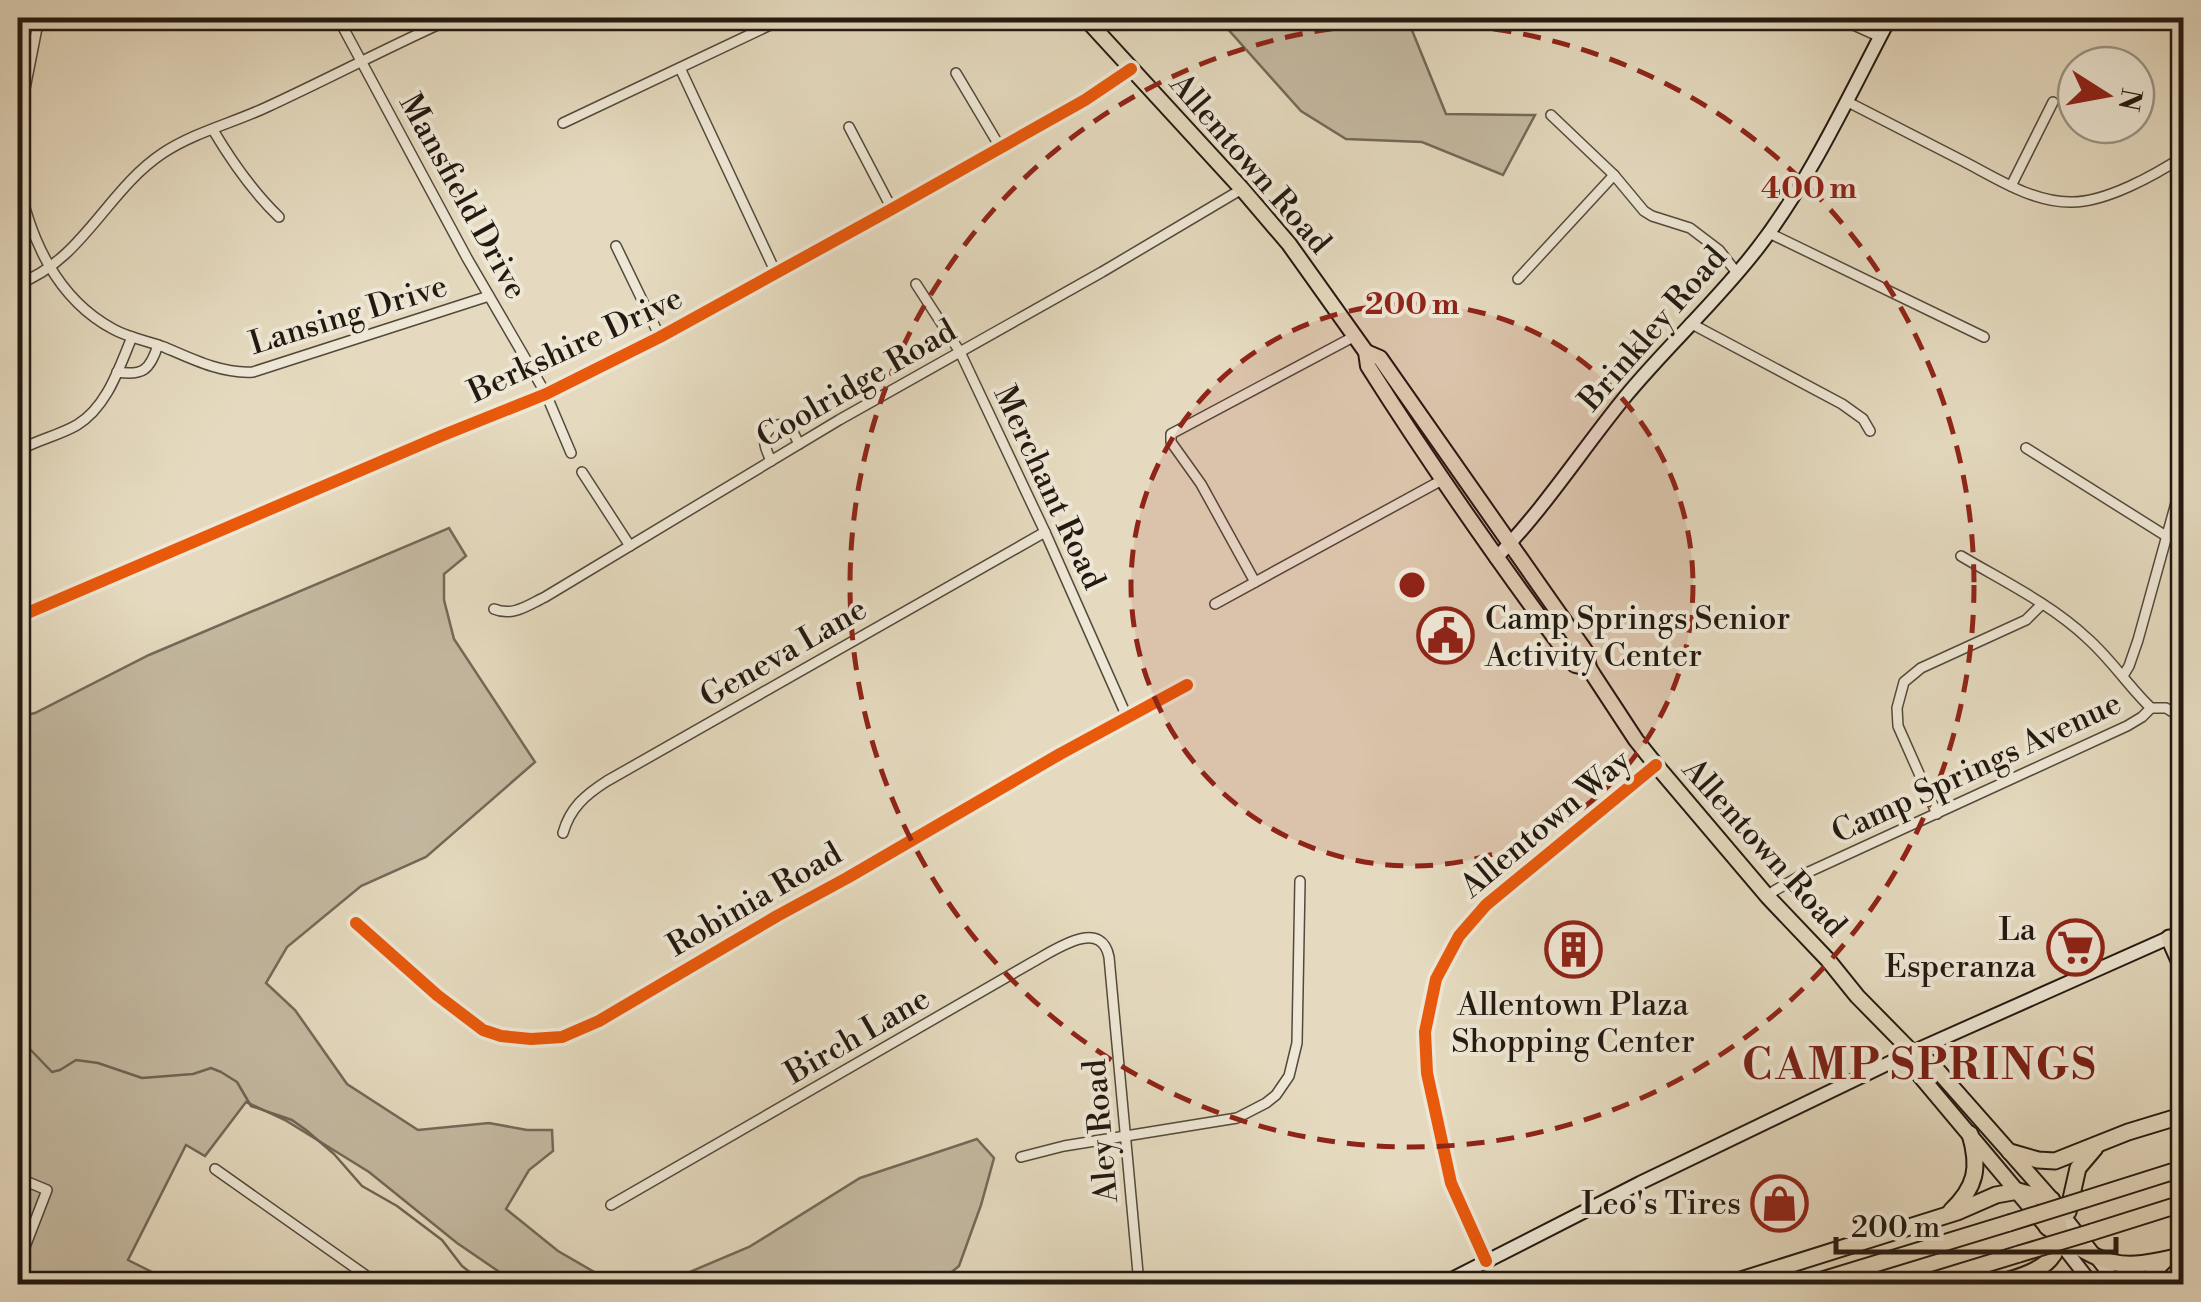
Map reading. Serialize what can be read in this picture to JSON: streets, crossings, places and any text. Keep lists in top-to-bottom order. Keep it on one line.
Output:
{"streets":{"main road":["Allentown Road","Brinkley Road","Allentown Way"],"street":["Mansfield Drive","Lansing Drive","Berkshire Drive","Coolridge Road","Merchant Road","Geneva Lane","Camp Springs Avenue","Robinia Road","Birch Lane","Aley Road"]},"crossings":[["Allentown Road","Brinkley Road"],["Allentown Road","Berkshire Drive"],["Allentown Road","Coolridge Road"],["Allentown Road","Camp Springs Avenue"],["Allentown Road","Allentown Way"],["Mansfield Drive","Lansing Drive"],["Mansfield Drive","Berkshire Drive"],["Coolridge Road","Merchant Road"],["Merchant Road","Geneva Lane"],["Merchant Road","Robinia Road"],["Birch Lane","Aley Road"]],"districts":["CAMP SPRINGS"],"places":{"public building":["Camp Springs Senior Activity Center"],"supermarket":["La Esperanza"],"building":["Allentown Plaza Shopping Center"],"shop":["Leo's Tires"]},"scale_bar":"200 m","north":"right","rings":["400 m","200 m"]}
